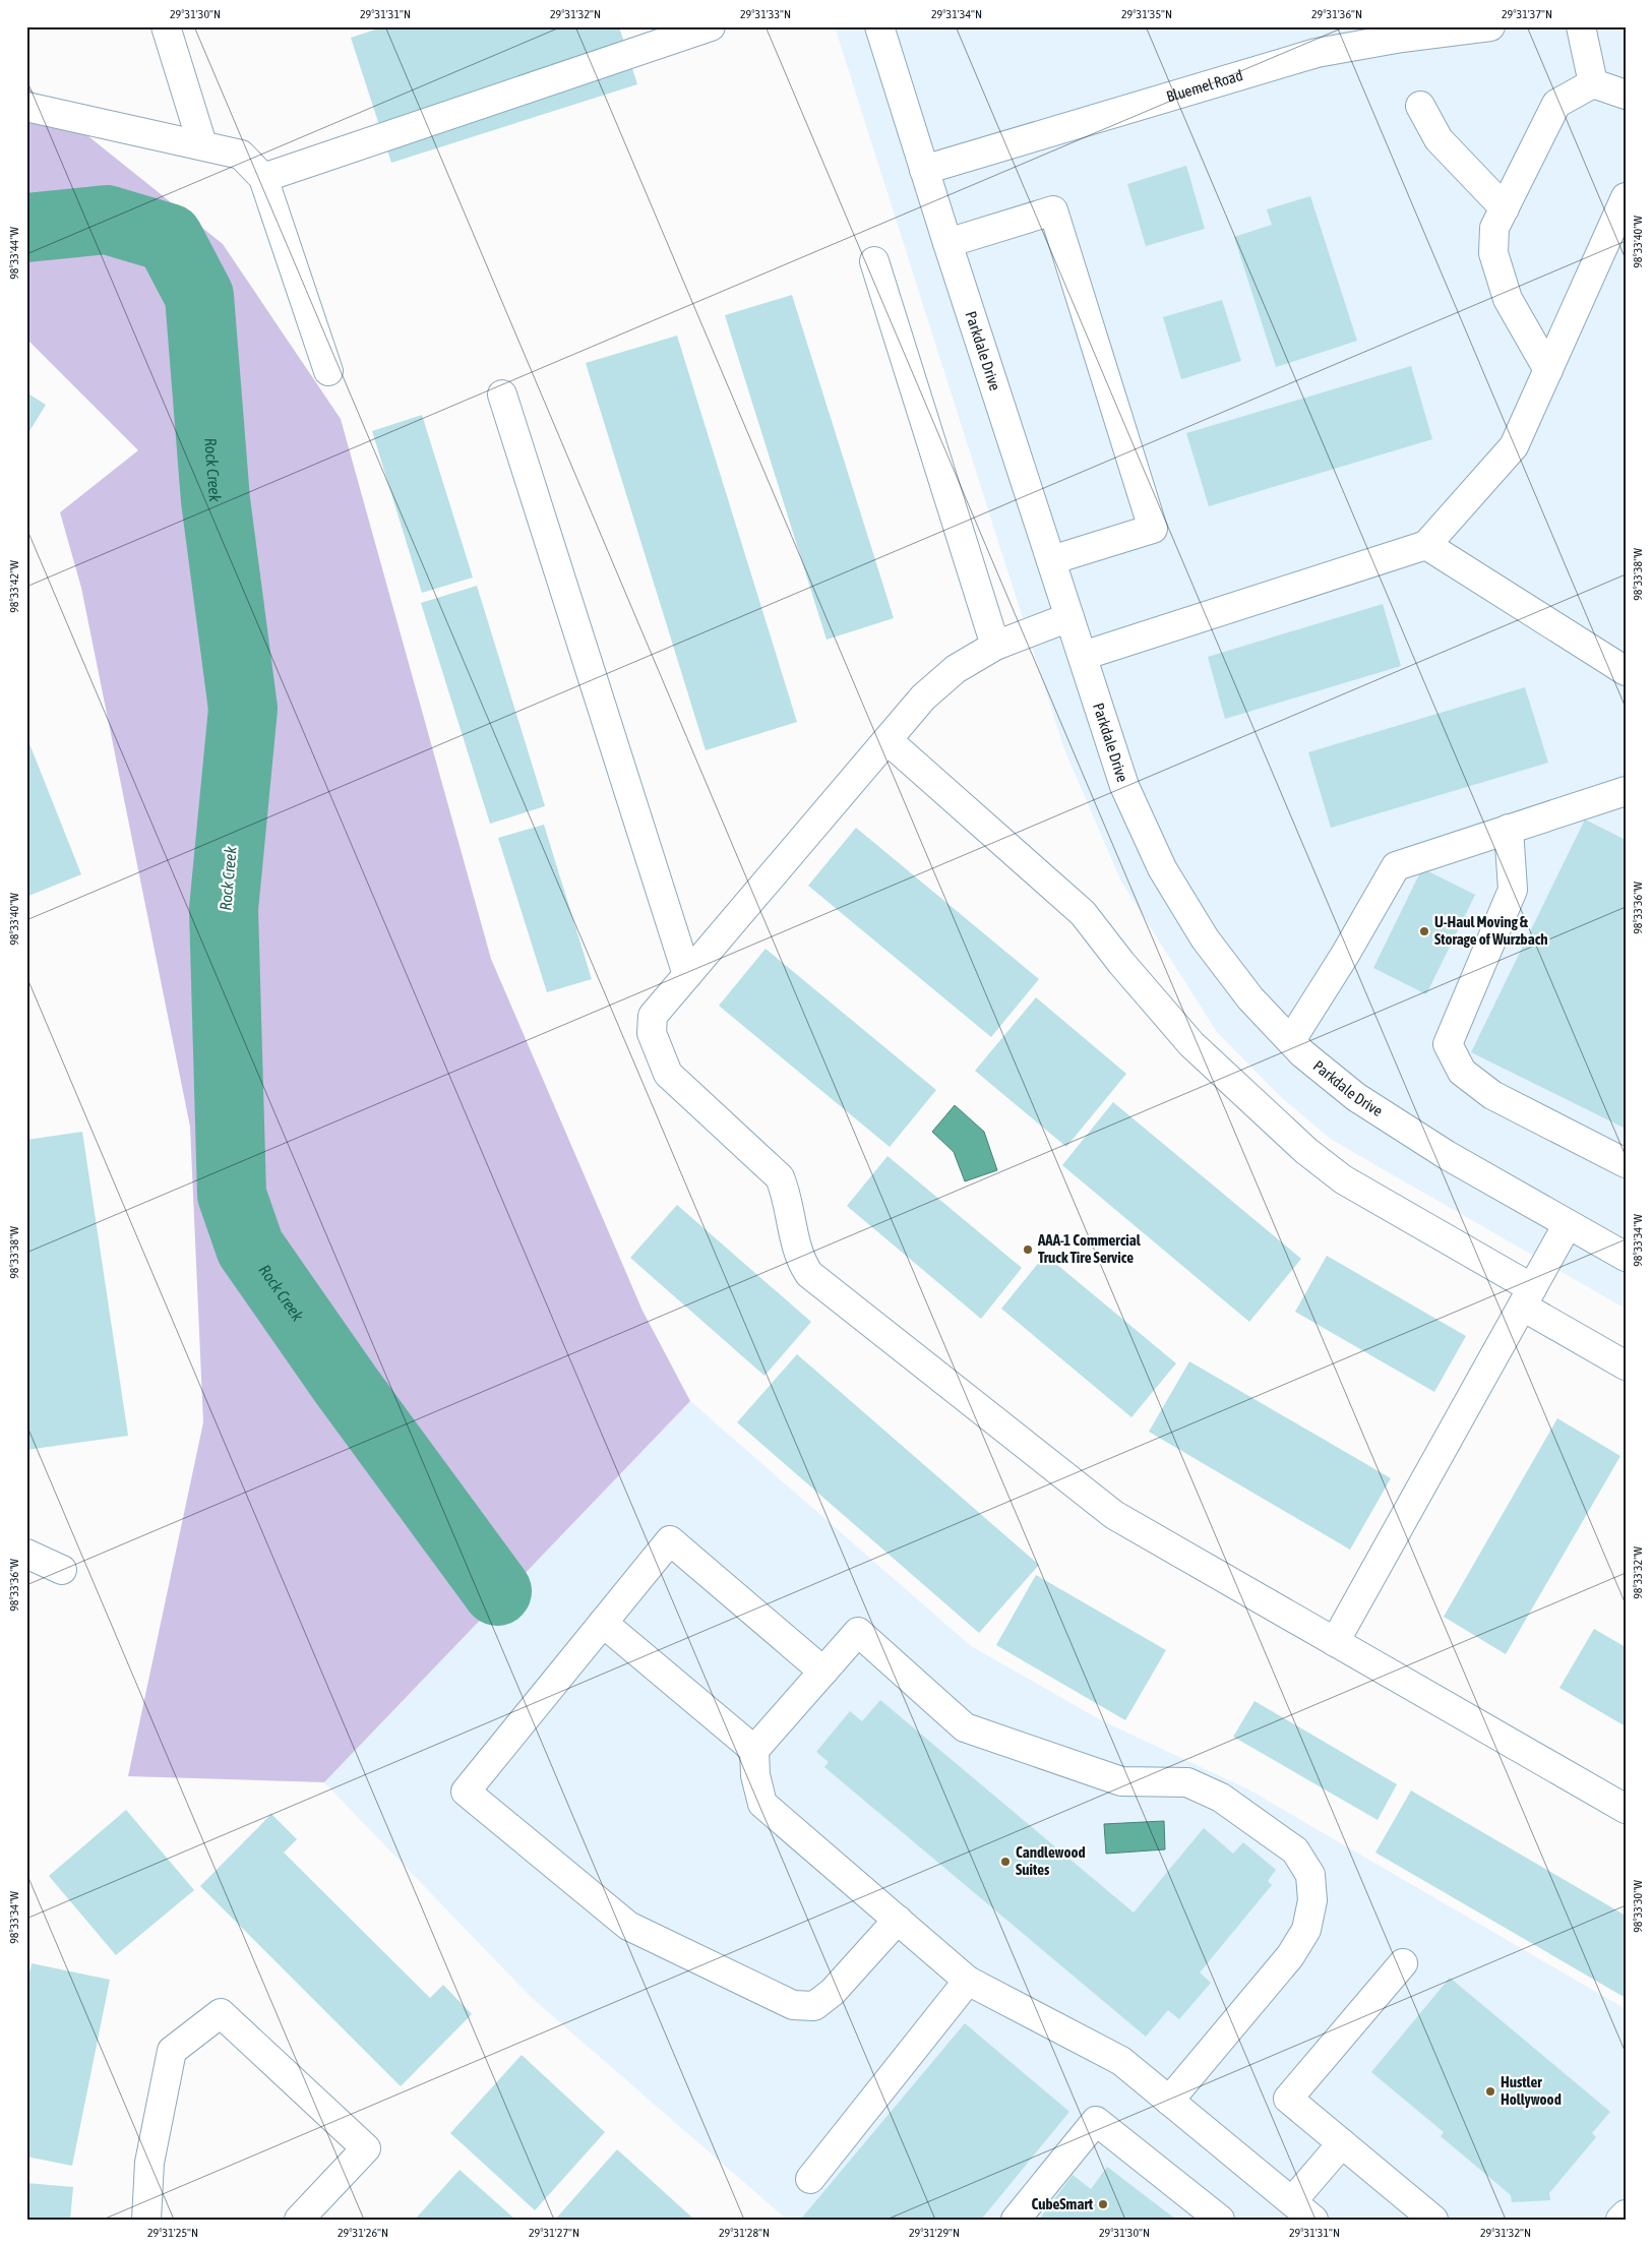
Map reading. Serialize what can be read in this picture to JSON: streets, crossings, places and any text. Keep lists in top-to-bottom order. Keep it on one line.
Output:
{"streets":{"street":["Bluemel Road","Parkdale Drive"]},"crossings":[["Bluemel Road","Parkdale Drive"]],"water":["Rock Creek"],"places":["U-Haul Moving & Storage of Wurzbach","AAA-1 Commercial Truck Tire Service","Candlewood Suites","Hustler Hollywood","CubeSmart"],"coordinates":["29°31'30\"N","29°31'31\"N","29°31'32\"N","29°31'33\"N","29°31'34\"N","29°31'35\"N","29°31'36\"N","29°31'37\"N","98°33'40\"W","98°33'44\"W","98°33'38\"W","98°33'42\"W","98°33'36\"W","98°33'34\"W","98°33'32\"W","98°33'30\"W","29°31'25\"N","29°31'26\"N","29°31'27\"N","29°31'28\"N","29°31'29\"N"]}
